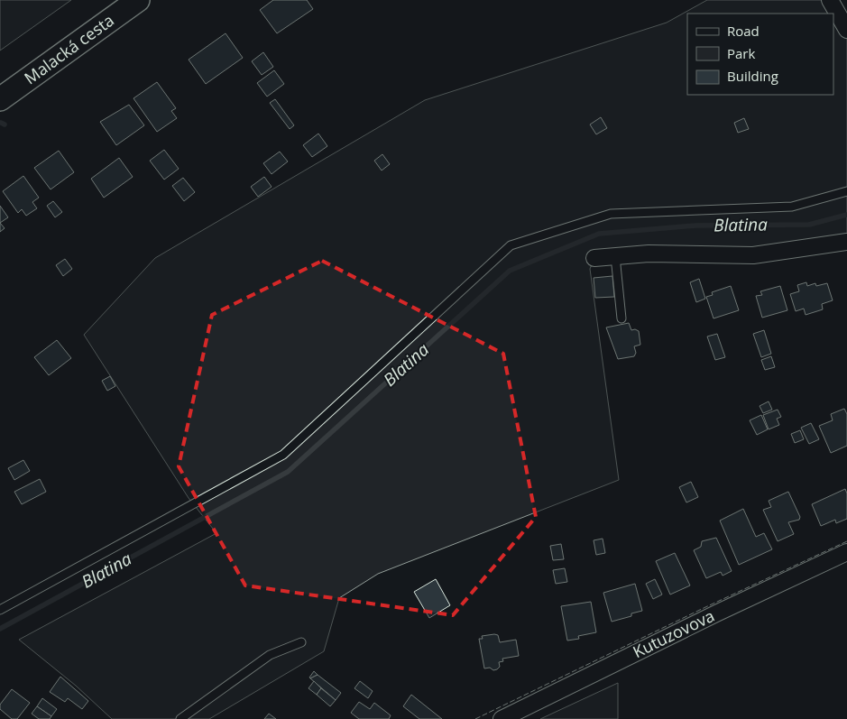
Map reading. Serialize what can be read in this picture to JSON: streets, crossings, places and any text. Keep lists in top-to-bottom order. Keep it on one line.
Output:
{"streets":{"main road":["Malacká cesta"],"street":["Kutuzovova"]},"water":["Blatina"],"legend":["Road","Park","Building"]}
